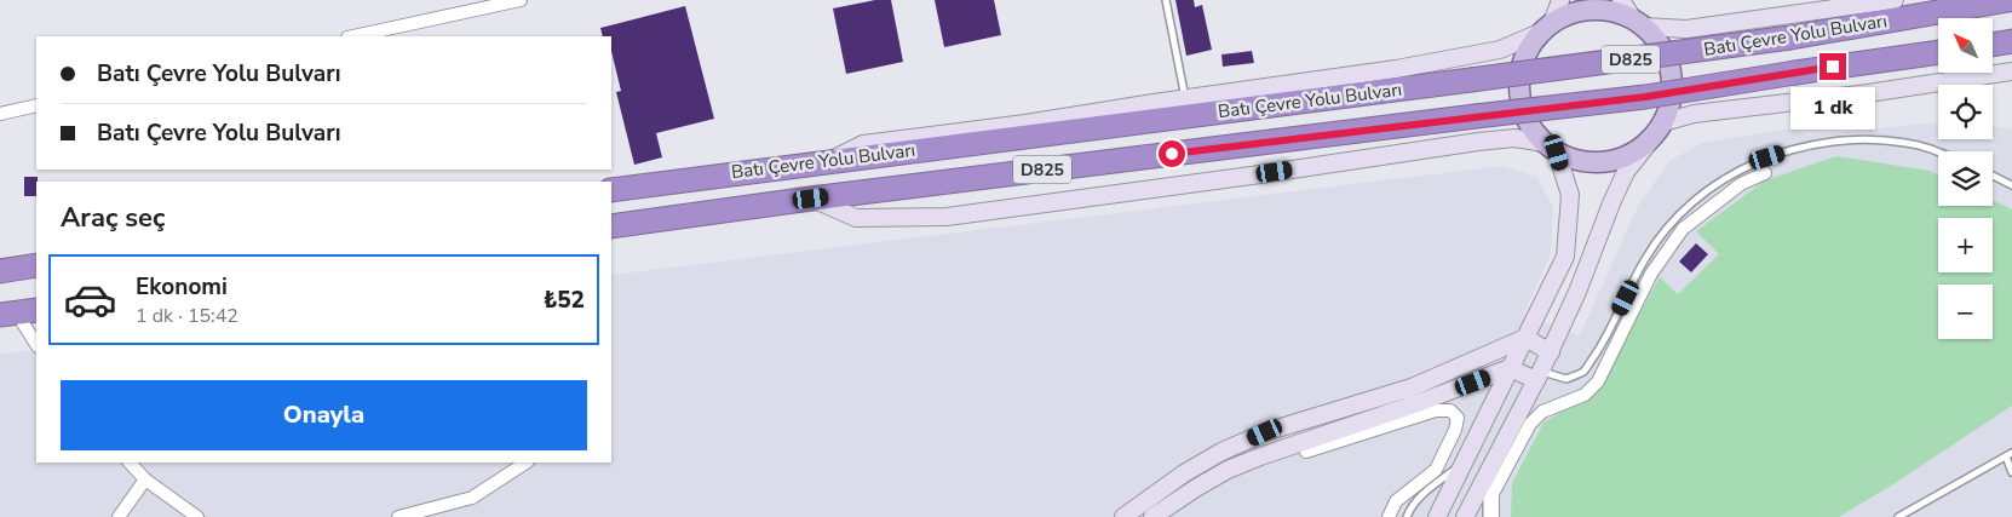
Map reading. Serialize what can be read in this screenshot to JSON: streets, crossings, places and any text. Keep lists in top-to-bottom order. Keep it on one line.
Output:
{"streets":{"highway":["Batı Çevre Yolu Bulvarı","D825"]},"north":"top left","page":{"map_buttons":["+","−"],"banner":["Batı Çevre Yolu Bulvarı","Batı Çevre Yolu Bulvarı"],"bubble":"1 dk","heading":"Araç seç","list":[{"name":"Ekonomi","note":"1 dk · 15:42","value":"₺52"}],"buttons":"Onayla"}}
